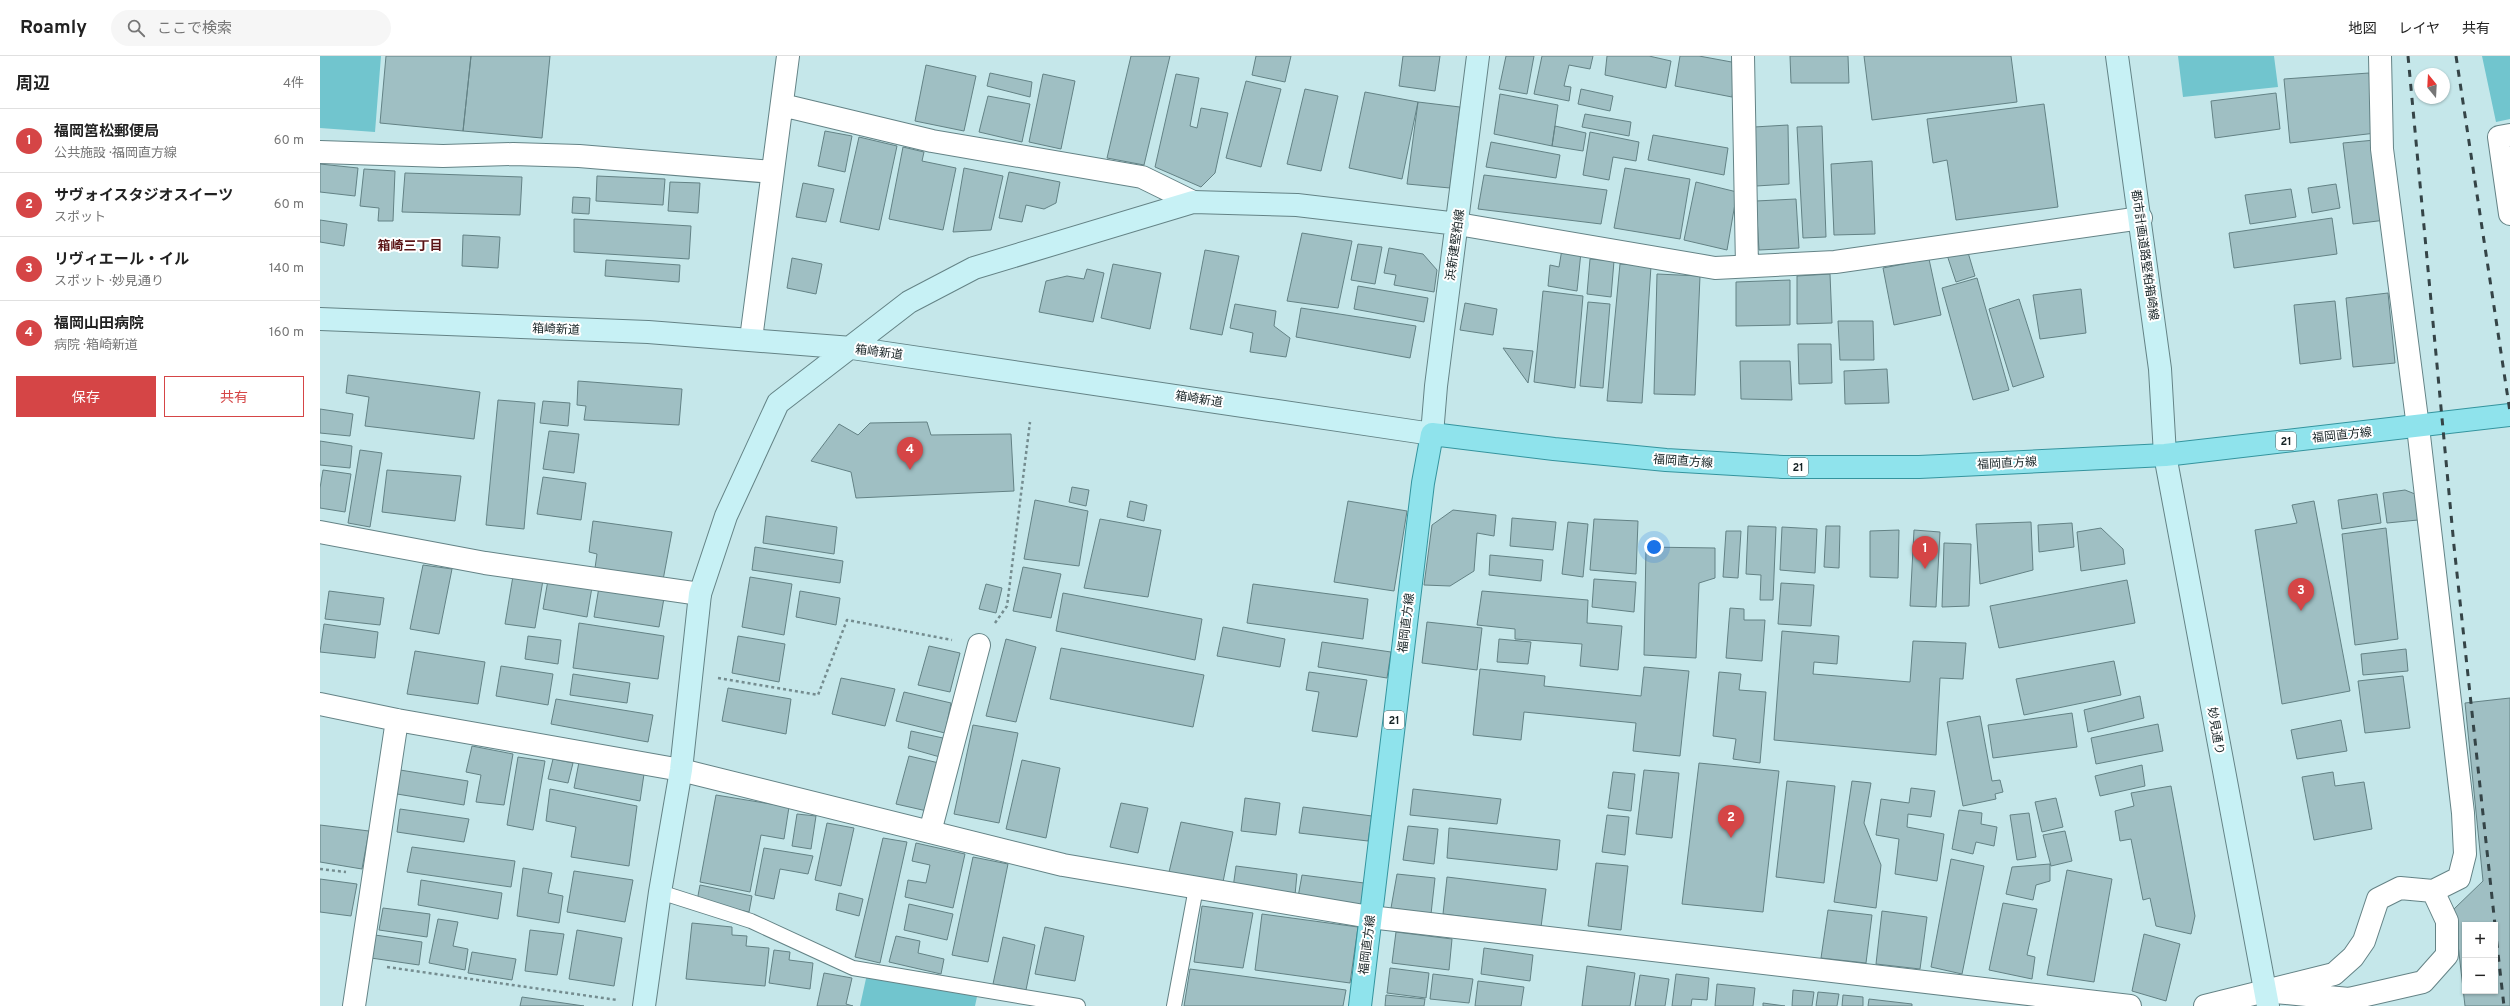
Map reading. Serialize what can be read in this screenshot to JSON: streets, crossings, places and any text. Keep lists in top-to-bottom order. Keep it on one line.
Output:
{"streets":{"main road":["福岡直方線","21"],"street":["浜新建堅粕線","都市計画道路堅粕箱崎線","箱崎新道","妙見通り"]},"crossings":[["浜新建堅粕線","箱崎新道"],["浜新建堅粕線","福岡直方線"],["都市計画道路堅粕箱崎線","福岡直方線"],["都市計画道路堅粕箱崎線","妙見通り"],["箱崎新道","福岡直方線"],["福岡直方線","妙見通り"]],"districts":["箱崎三丁目"],"north":"top","page":{"header":"Roamly","search":"ここで検索","nav":["地図","レイヤ","共有"],"heading":["周辺","4件"],"list":[{"mark":"1","name":"福岡筥松郵便局","note":"公共施設 · 福岡直方線","value":"60 m"},{"mark":"2","name":"サヴォイスタジオスイーツ","note":"スポット","value":"60 m"},{"mark":"3","name":"リヴィエール・イル","note":"スポット · 妙見通り","value":"140 m"},{"mark":"4","name":"福岡山田病院","note":"病院 · 箱崎新道","value":"160 m"}],"buttons":["保存","共有"],"pins":["4","1","3","2"],"map_buttons":["+","−"]}}
